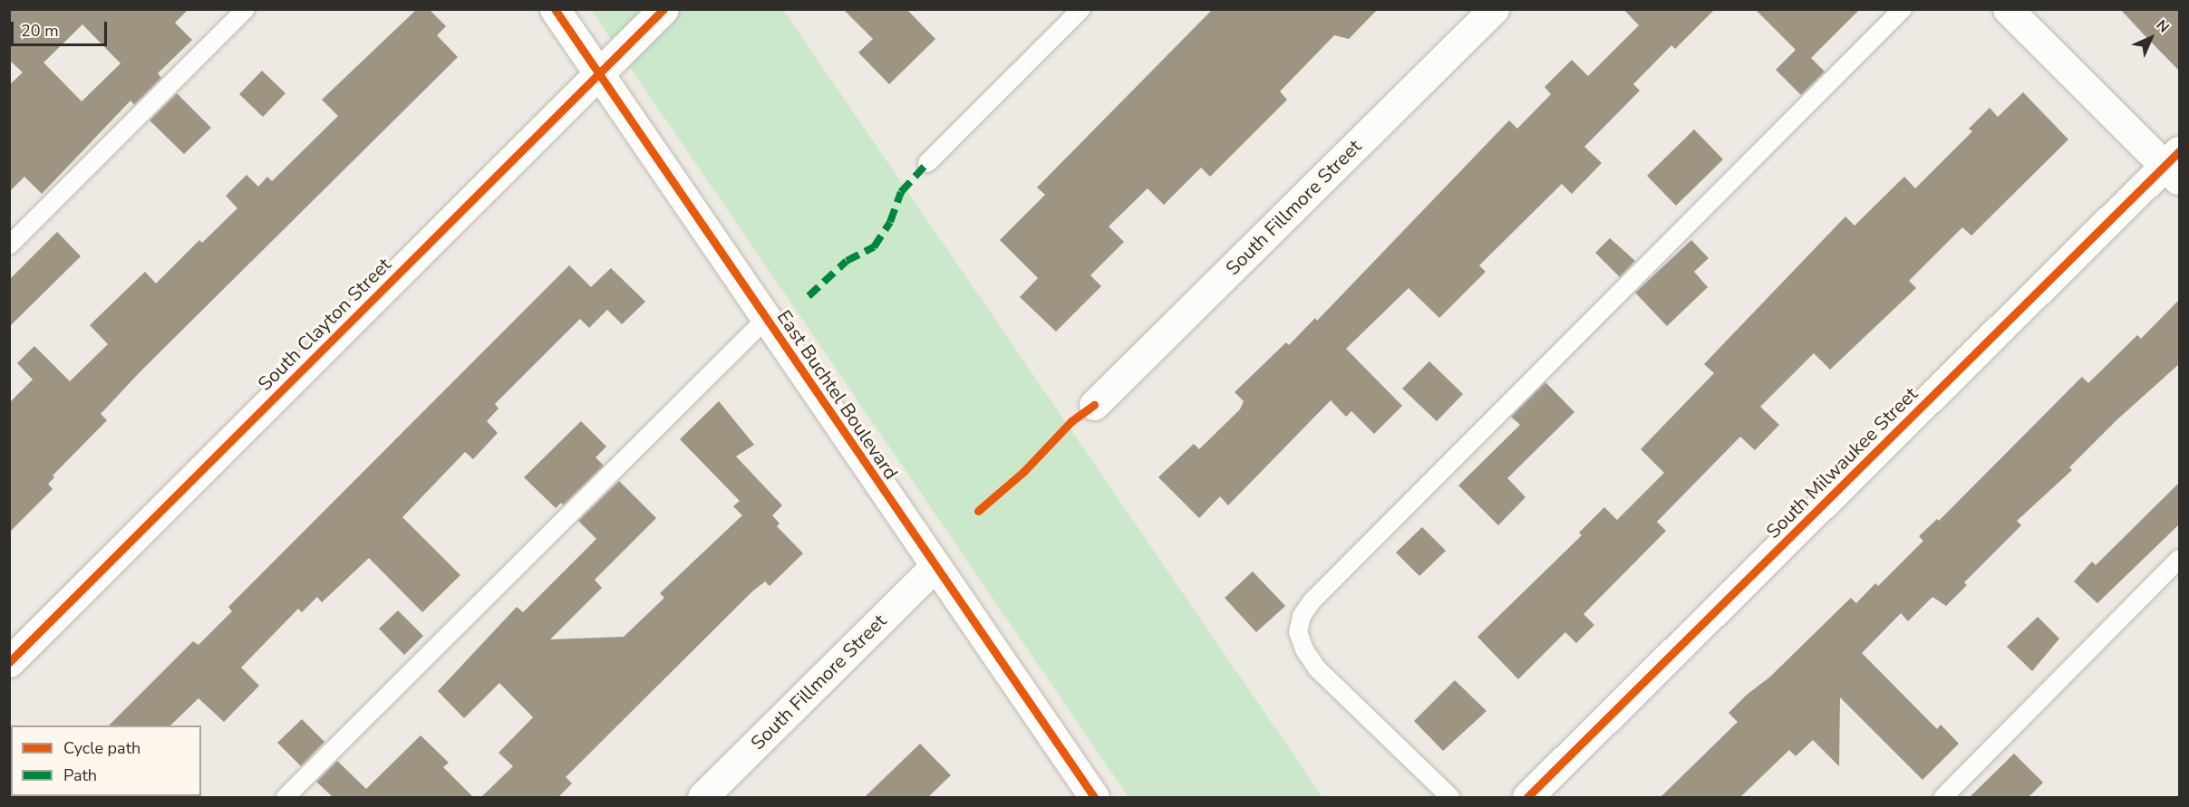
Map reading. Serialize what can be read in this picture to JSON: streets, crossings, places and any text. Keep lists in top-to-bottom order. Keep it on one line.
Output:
{"streets":{"street":["South Fillmore Street","South Clayton Street","East Buchtel Boulevard","South Milwaukee Street"]},"crossings":[["South Fillmore Street","East Buchtel Boulevard"],["South Clayton Street","East Buchtel Boulevard"]],"legend":["Cycle path","Path"],"scale_bar":"20 m","north":"top right"}
